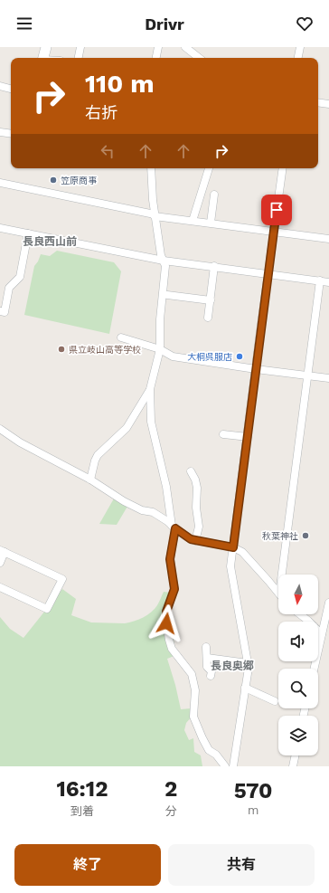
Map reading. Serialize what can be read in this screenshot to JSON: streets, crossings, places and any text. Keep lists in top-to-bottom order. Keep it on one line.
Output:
{"districts":["長良西山前","長良奥郷"],"places":["笠原商事","県立岐山高等学校","大桐呉服店","秋葉神社"],"north":"bottom","page":{"header":"Drivr","turn":["110 m","右折"],"eta":["16:12","到着","2","分","570","m"],"buttons":["終了","共有"]}}
